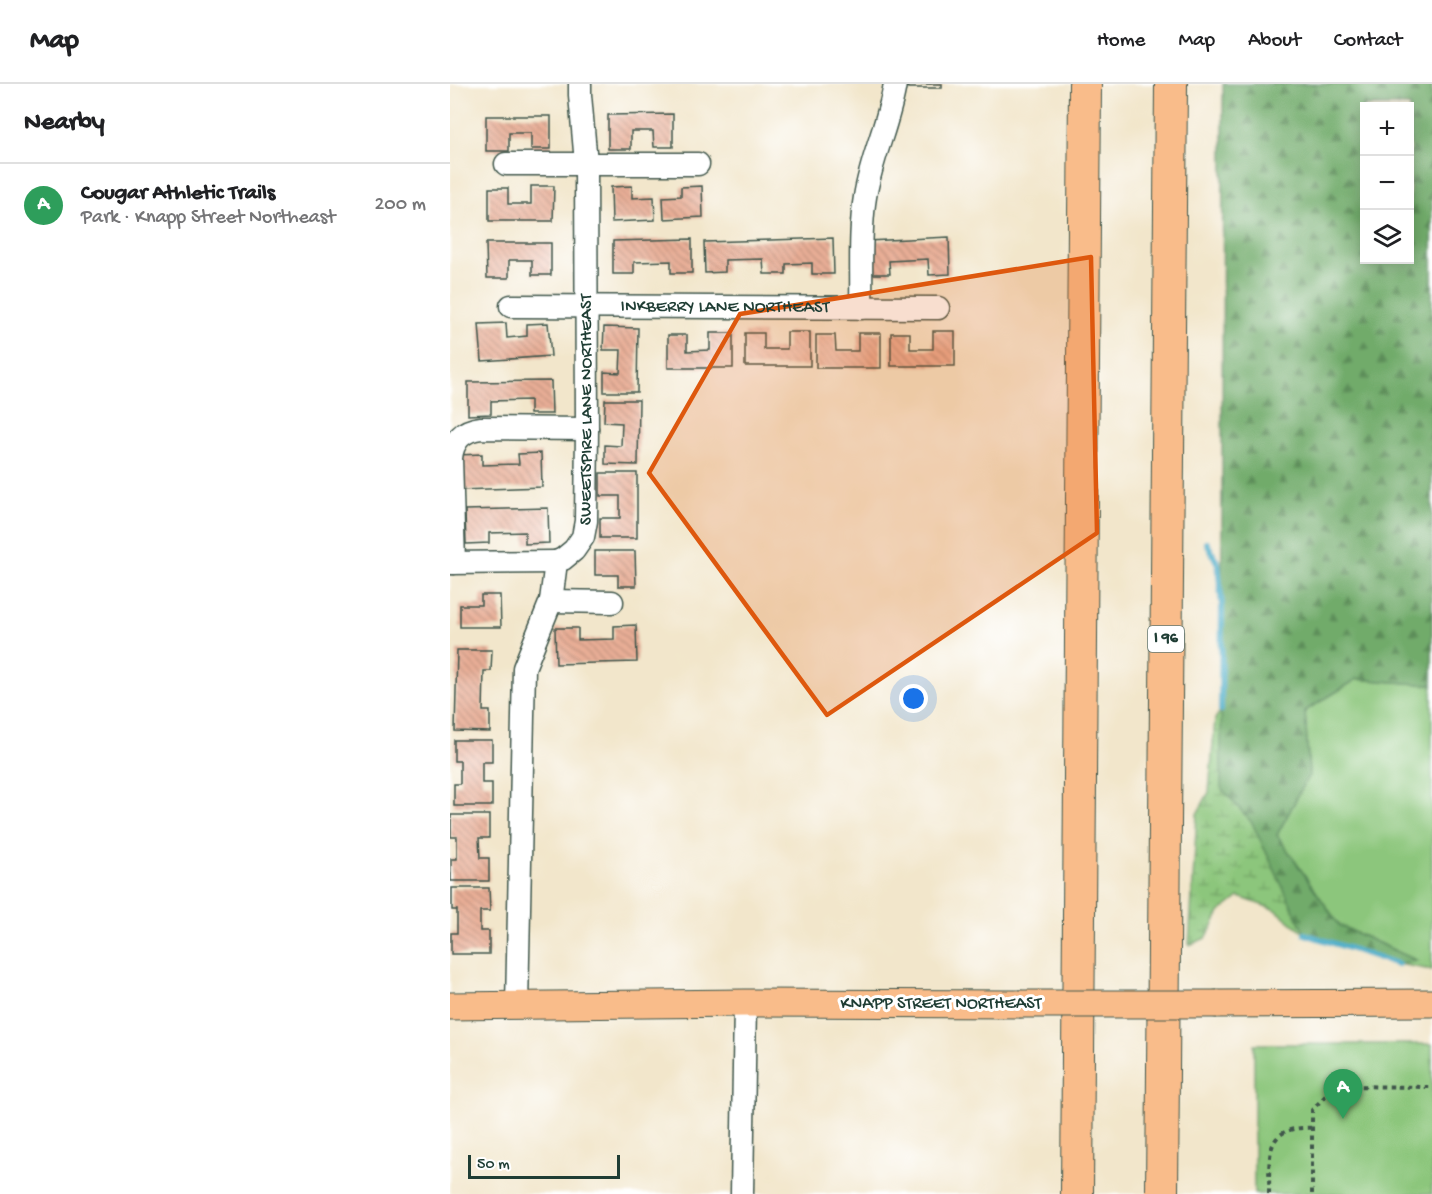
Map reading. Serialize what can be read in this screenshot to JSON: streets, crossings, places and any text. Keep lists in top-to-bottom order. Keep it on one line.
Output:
{"streets":{"highway":["I 96"],"main road":["KNAPP STREET NORTHEAST"],"street":["INKBERRY LANE NORTHEAST","SWEETSPIRE LANE NORTHEAST"]},"crossings":[["INKBERRY LANE NORTHEAST","SWEETSPIRE LANE NORTHEAST"]],"scale_bar":"50 m","page":{"header":"Map","nav":["Home","Map","About","Contact"],"heading":"Nearby","map_buttons":["+","−"],"list":[{"mark":"A","name":"Cougar Athletic Trails","note":"Park · Knapp Street Northeast","value":"200 m"}],"pins":"A","scale":"50 m"}}
